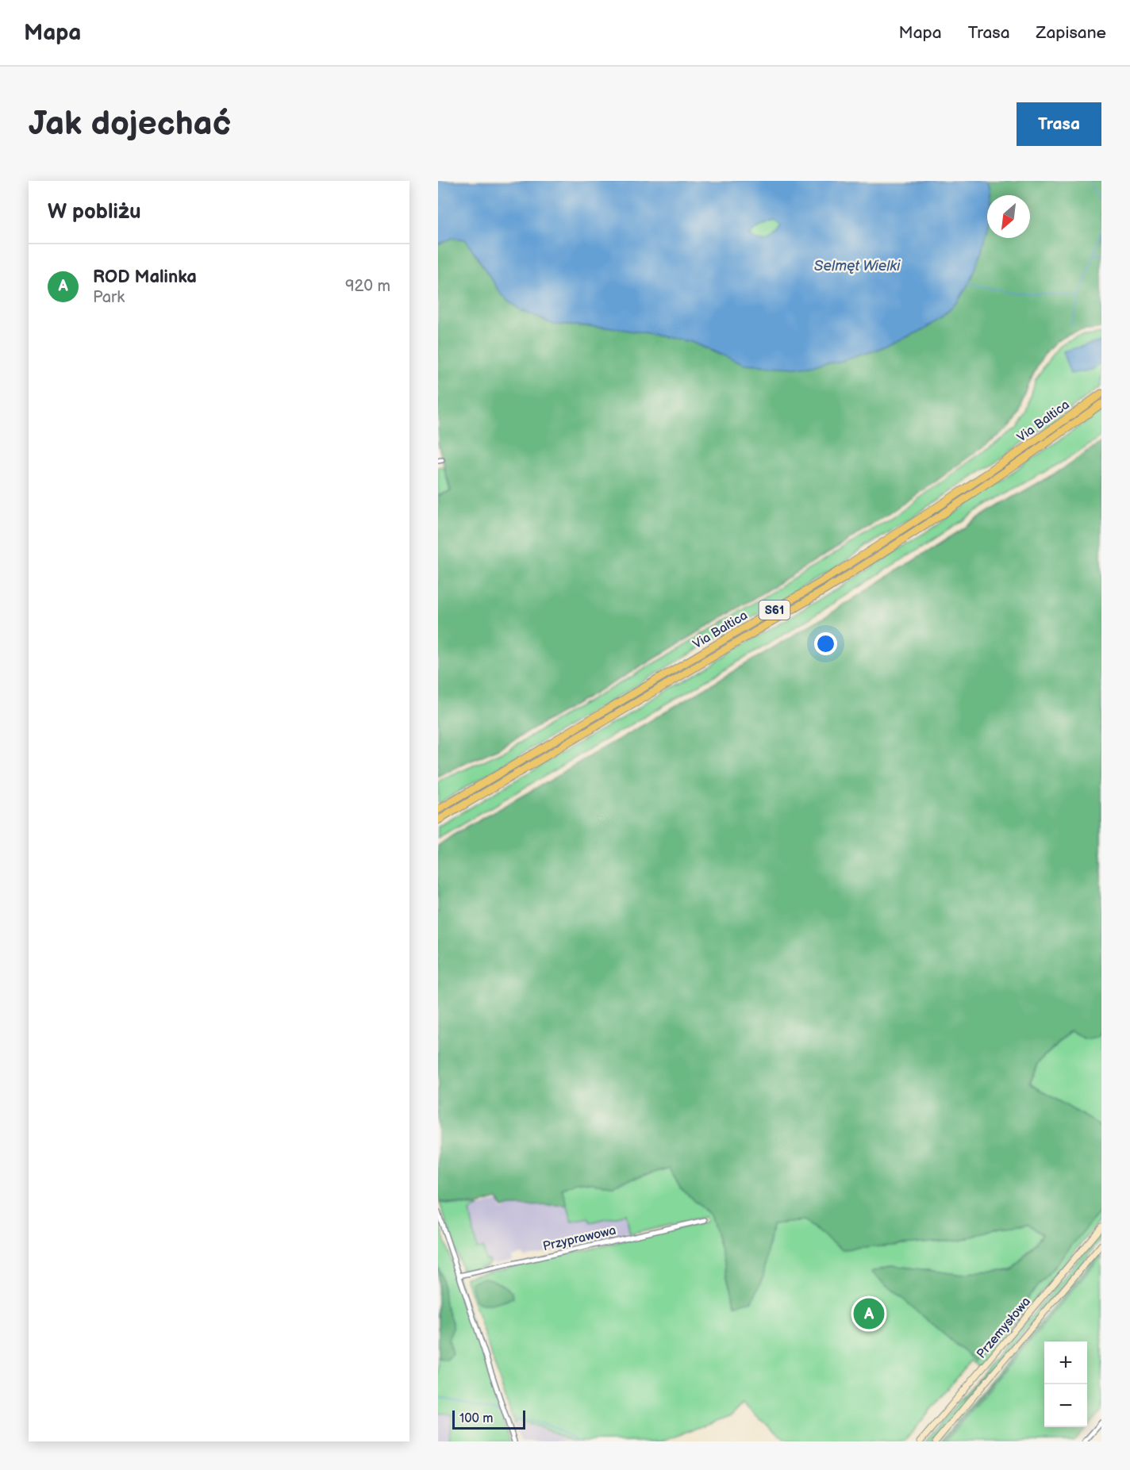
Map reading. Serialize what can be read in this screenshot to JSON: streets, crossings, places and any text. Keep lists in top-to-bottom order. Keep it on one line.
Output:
{"streets":{"highway":["Via Baltica","S61"],"main road":["Przemysłowa"],"street":["Przyprawowa"]},"water":["Selmęt Wielki"],"scale_bar":"100 m","north":"bottom left","page":{"header":"Mapa","nav":["Mapa","Trasa","Zapisane"],"buttons":"Trasa","title":"Jak dojechać","heading":"W pobliżu","list":[{"mark":"A","name":"ROD Malinka","note":"Park","value":"920 m"}],"pins":"A","map_buttons":["+","−"],"scale":"100 m"}}
